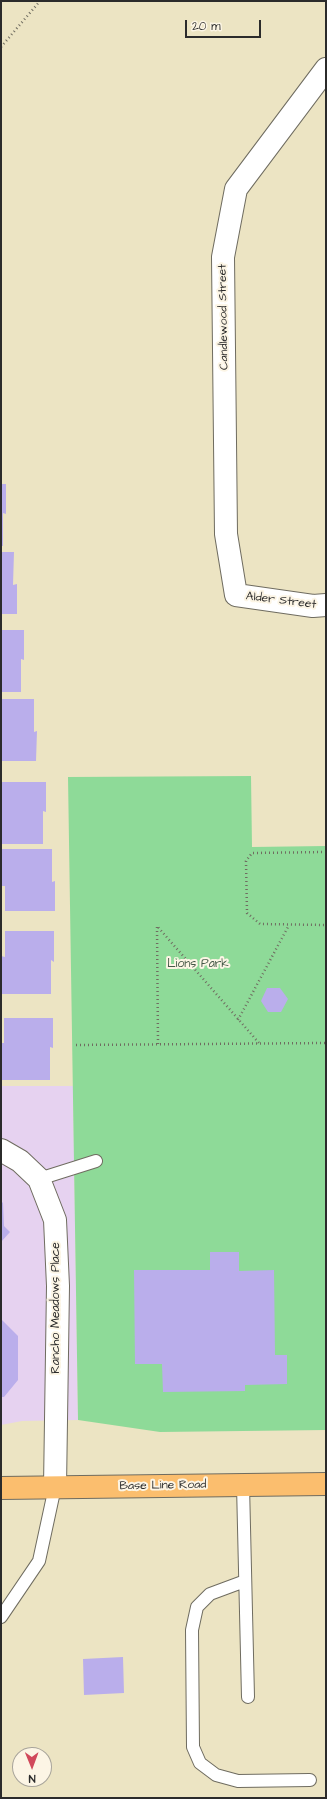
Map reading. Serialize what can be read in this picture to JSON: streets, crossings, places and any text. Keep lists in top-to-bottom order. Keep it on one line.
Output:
{"streets":{"main road":["Base Line Road"],"street":["Candlewood Street","Alder Street","Rancho Meadows Place"]},"crossings":[["Candlewood Street","Alder Street"],["Rancho Meadows Place","Base Line Road"]],"parks":["Lions Park"],"scale_bar":"20 m","north":"bottom"}
